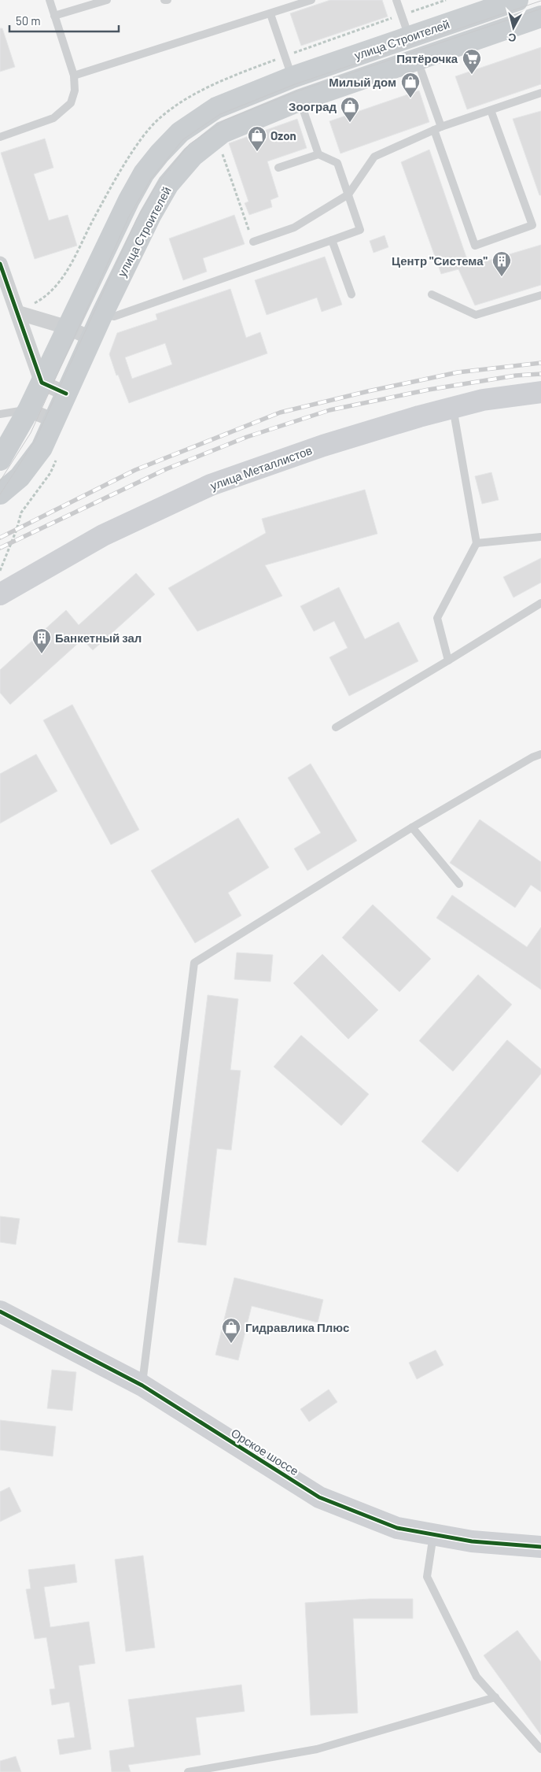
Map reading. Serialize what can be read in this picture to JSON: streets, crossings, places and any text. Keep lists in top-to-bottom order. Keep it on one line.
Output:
{"streets":{"main road":["улица Строителей"],"street":["улица Металлистов","Орское шоссе"]},"places":{"supermarket":["Пятёрочка"],"shop":["Милый дом","Зооград","Ozon","Гидравлика Плюс"],"building":["Центр \"Система\"","Банкетный зал"]},"scale_bar":"50 m","north":"bottom"}
